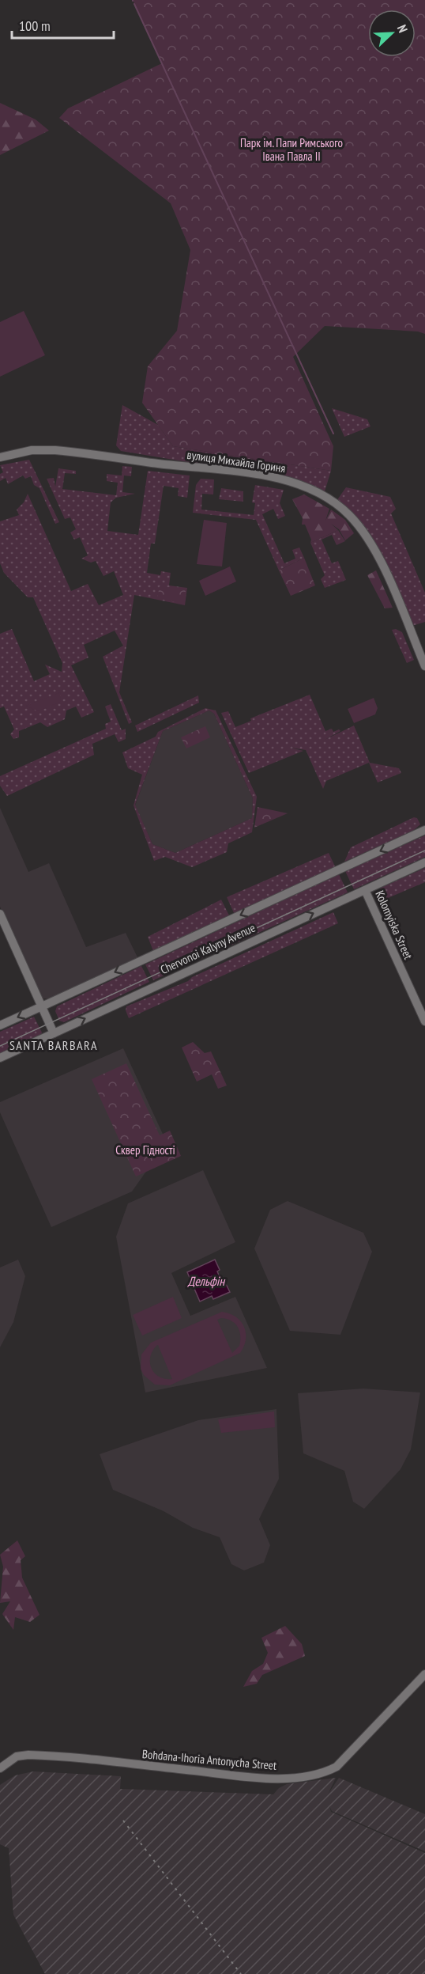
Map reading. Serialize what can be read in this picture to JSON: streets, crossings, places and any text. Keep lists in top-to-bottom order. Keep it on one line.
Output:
{"streets":{"main road":["вулиця Михайла Гориня","Kolomyiska Street","Chervonoi Kalyny Avenue","Bohdana-Ihoria Antonycha Street"]},"crossings":[["Kolomyiska Street","Chervonoi Kalyny Avenue"]],"districts":["SANTA BARBARA"],"water":["Дельфін"],"parks":["Парк ім. Папи Римського Івана Павла ІІ","Сквер Гідності"],"scale_bar":"100 m","north":"top right"}
